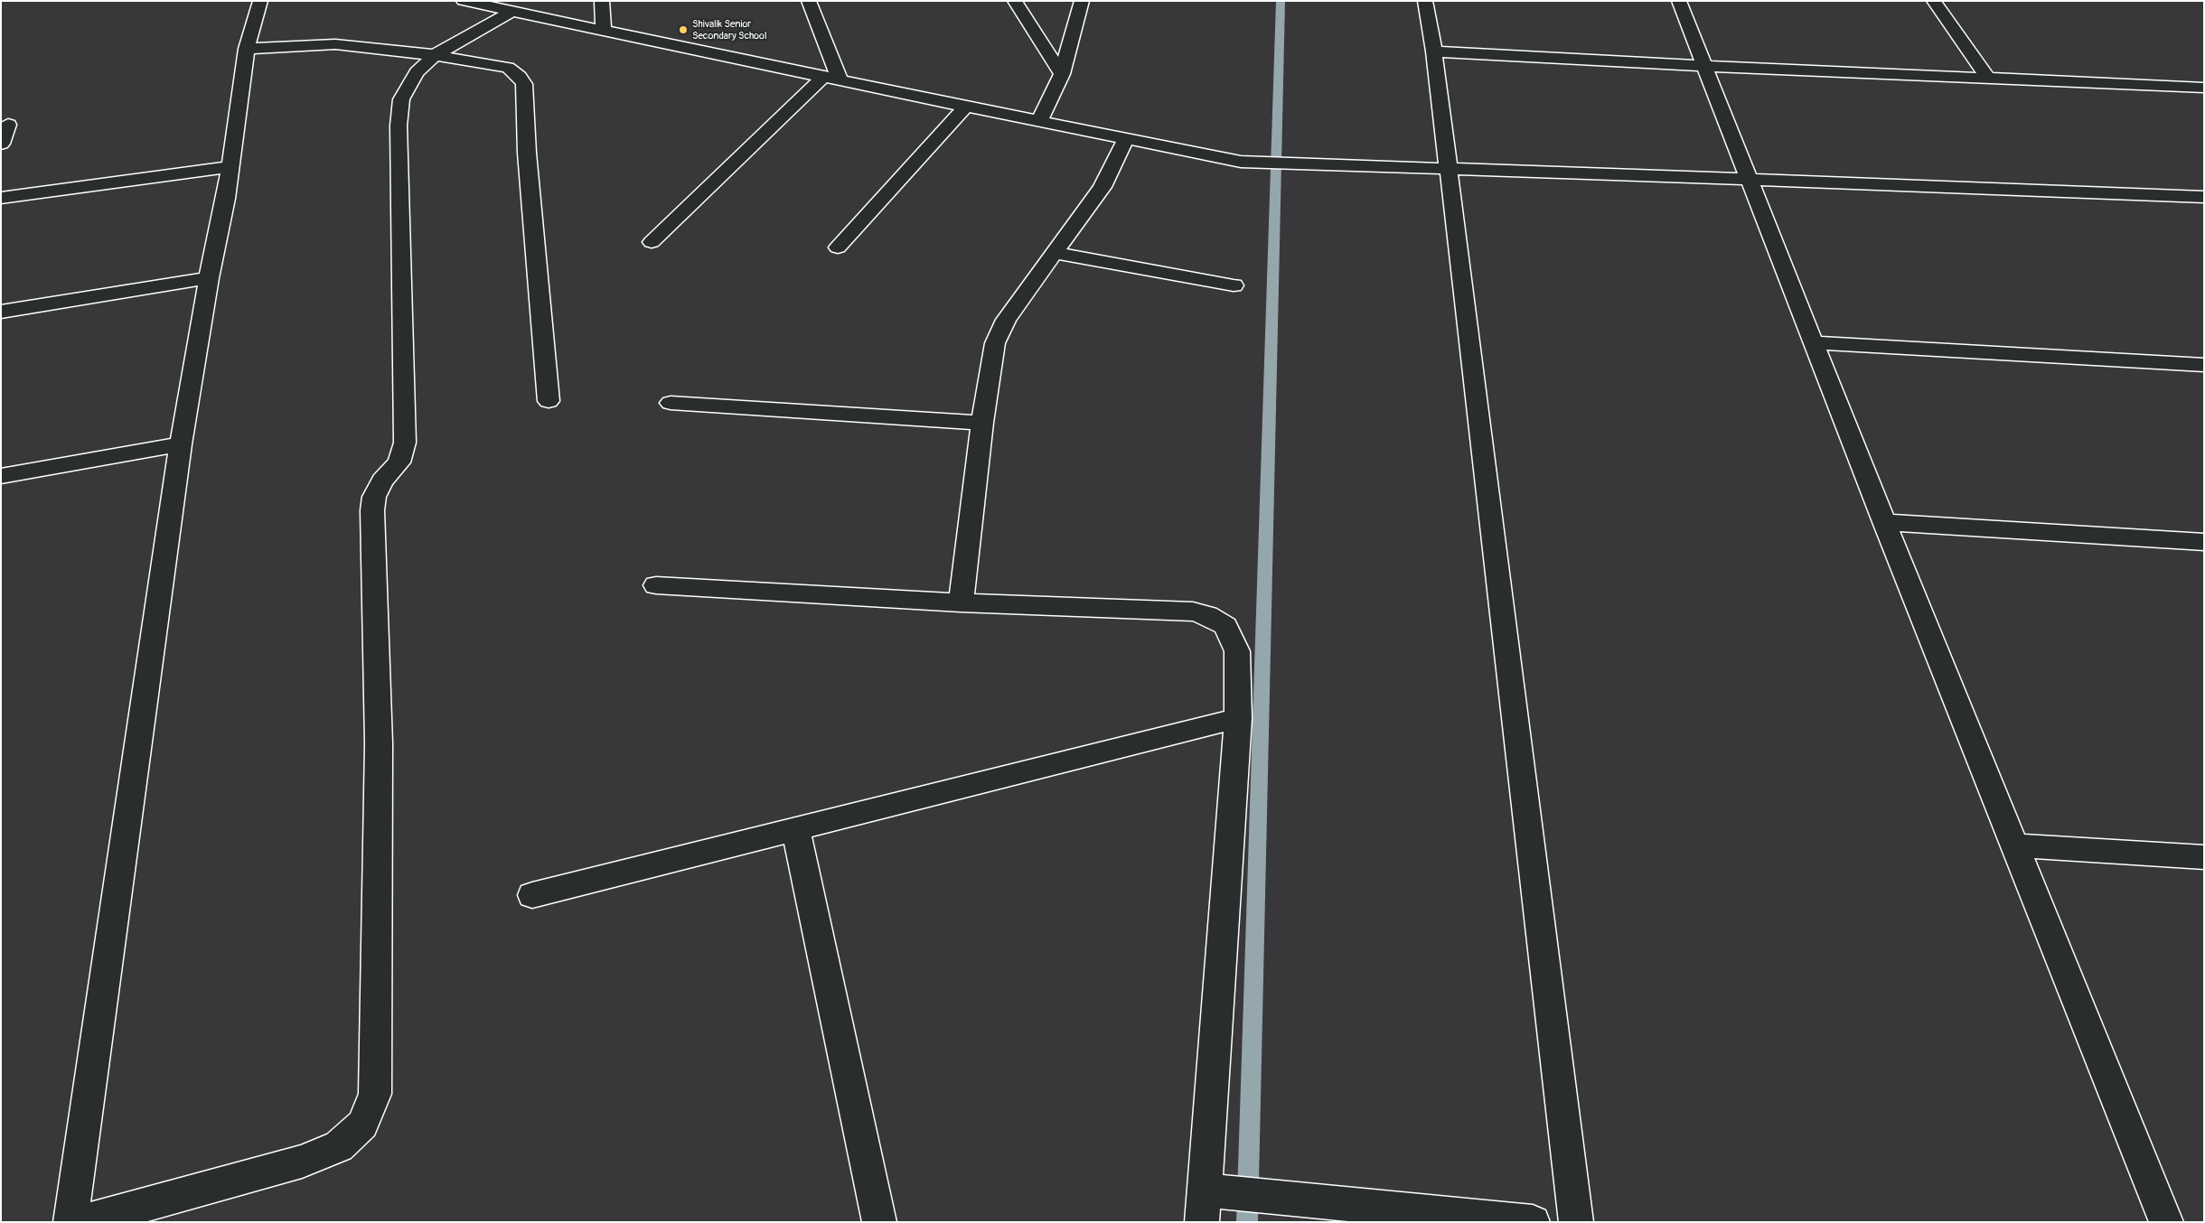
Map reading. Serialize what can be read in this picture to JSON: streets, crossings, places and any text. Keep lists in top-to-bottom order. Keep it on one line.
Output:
{"places":["Shivalik Senior Secondary School"]}
